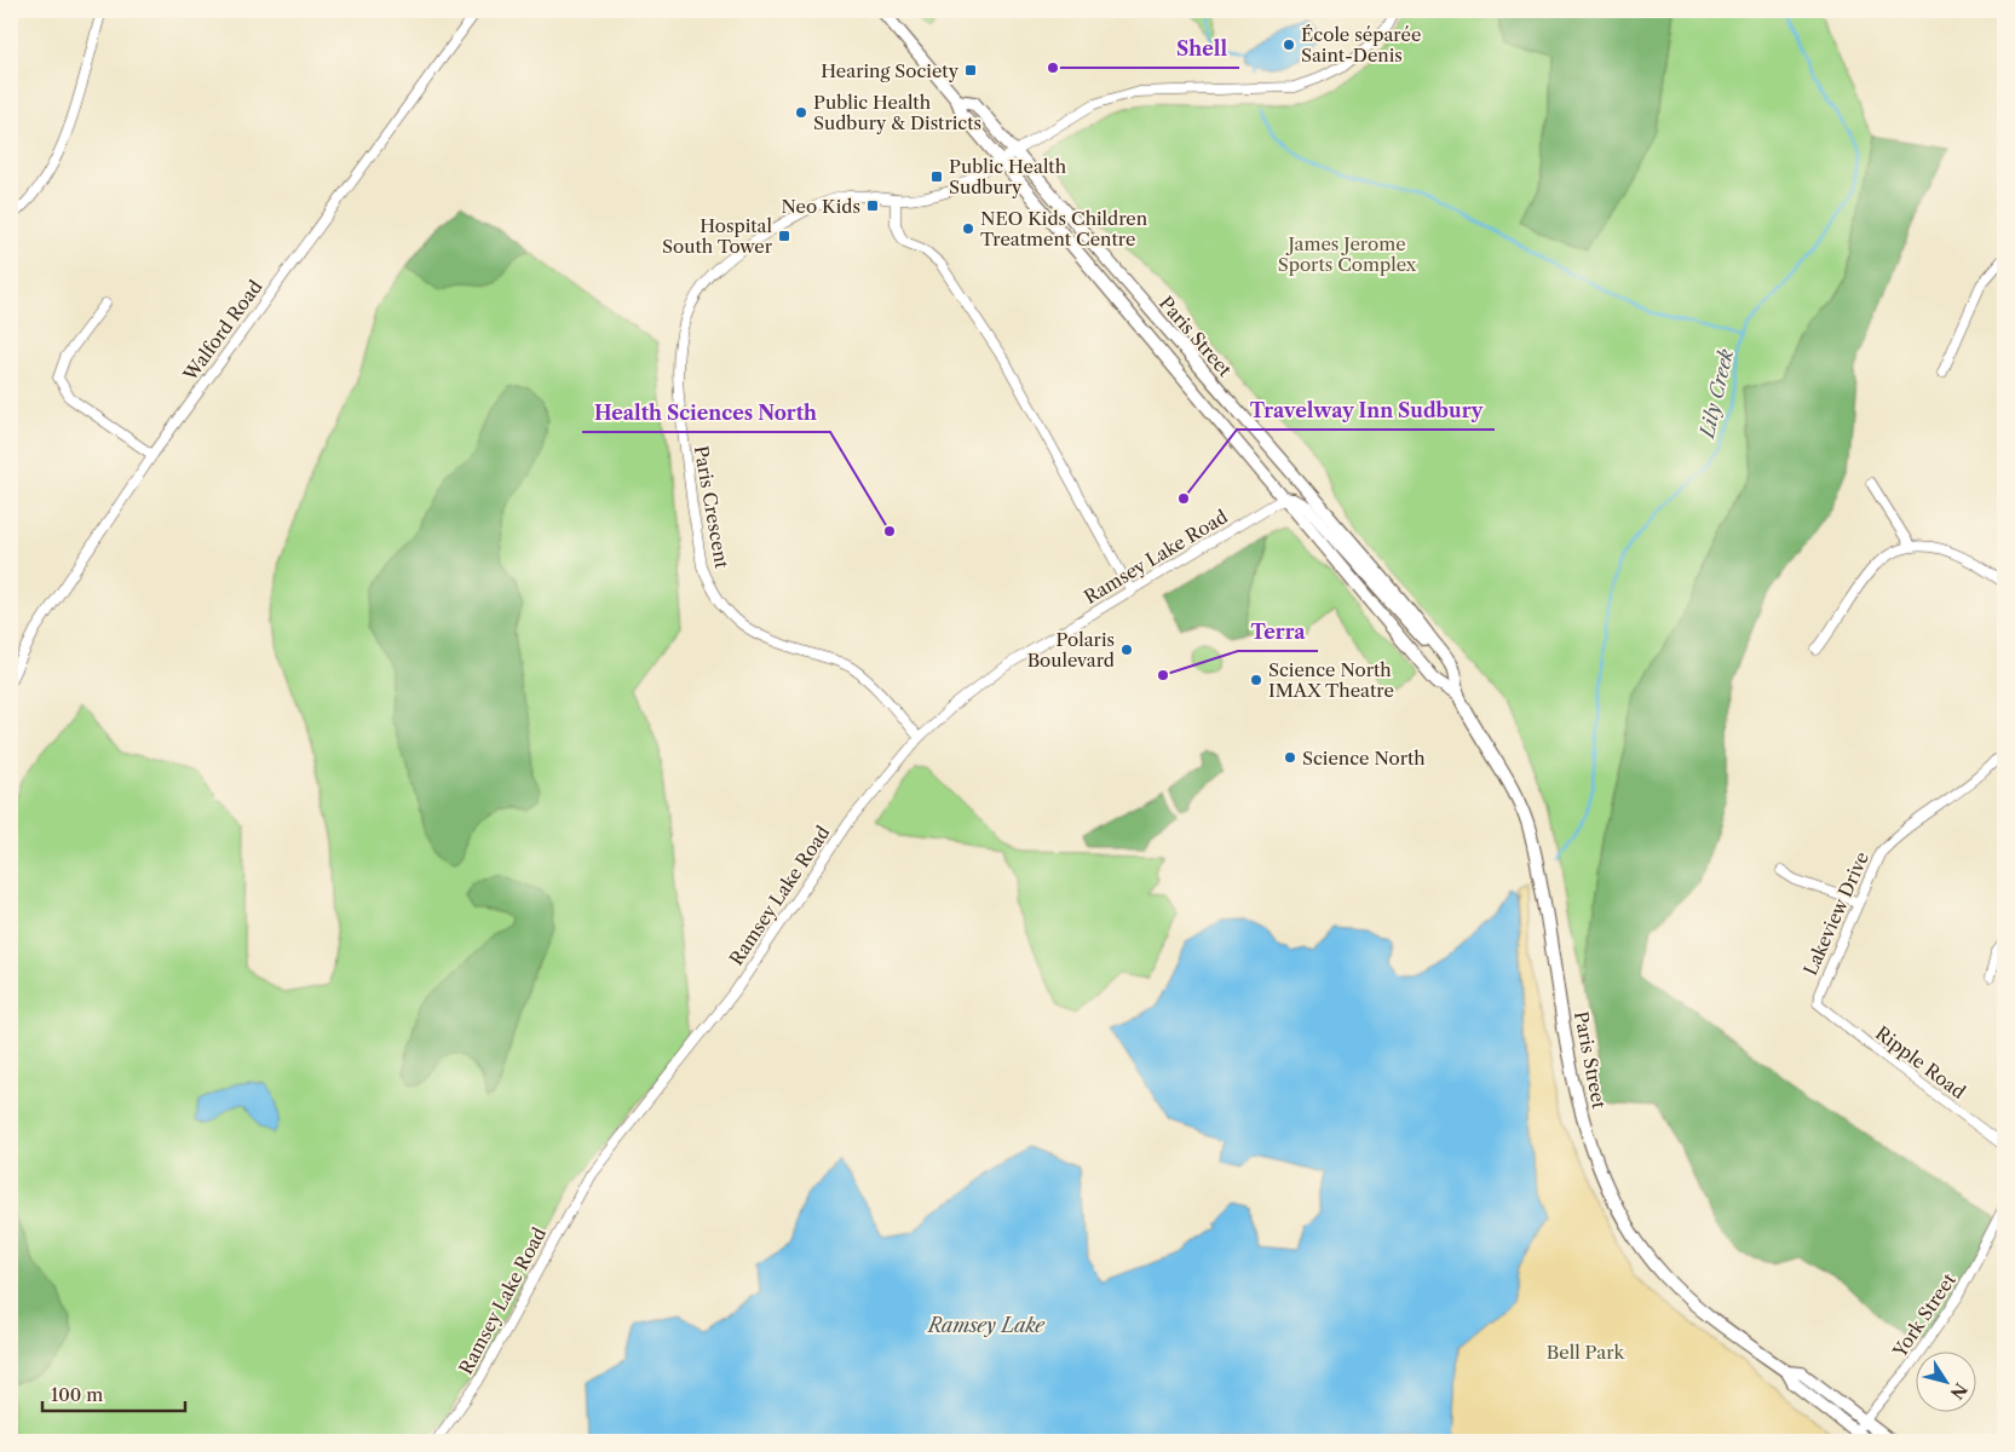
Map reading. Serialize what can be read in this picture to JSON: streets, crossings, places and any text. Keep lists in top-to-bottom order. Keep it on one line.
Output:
{"streets":{"main road":["Paris Street"],"street":["Walford Road","Paris Crescent","Ramsey Lake Road","Lakeview Drive","Ripple Road","York Street"]},"crossings":[["Paris Street","Paris Crescent"],["Paris Street","Ramsey Lake Road"],["Paris Street","York Street"],["Paris Crescent","Ramsey Lake Road"],["Lakeview Drive","Ripple Road"]],"water":["Lily Creek","Ramsey Lake"],"parks":["James Jerome Sports Complex","Bell Park"],"places":{"other":["École séparée Saint-Denis","Shell","Public Health Sudbury & Districts","NEO Kids Children Treatment Centre","Travelway Inn Sudbury","Health Sciences North","Polaris Boulevard","Terra","Science North IMAX Theatre","Science North"],"transit":["Hearing Society","Public Health Sudbury","Neo Kids","Hospital South Tower"]},"scale_bar":"100 m","north":"bottom right"}
